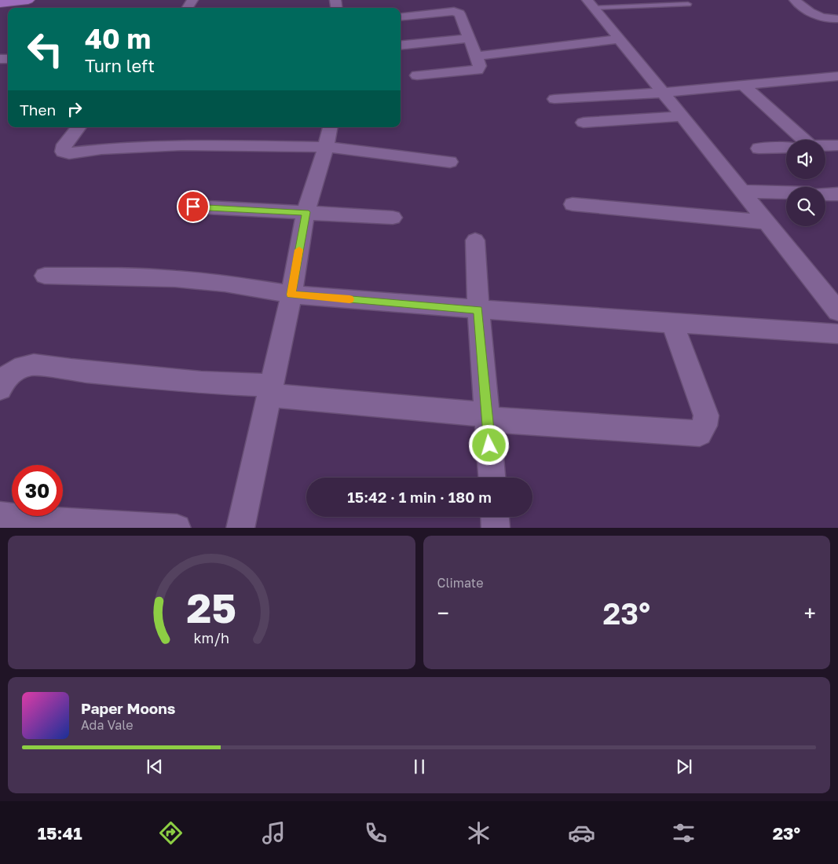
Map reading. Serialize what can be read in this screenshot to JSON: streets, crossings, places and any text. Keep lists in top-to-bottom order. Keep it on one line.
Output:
{"page":{"turn":["40 m","Turn left"],"then":"Then","limit":"30","trip":"15:42 · 1 min · 180 m","tile":"Climate","heat":["−","23°","+"],"song":["Paper Moons","Ada Vale"],"tabs":["15:41","23°"],"gauge":["25","km/h"]}}
